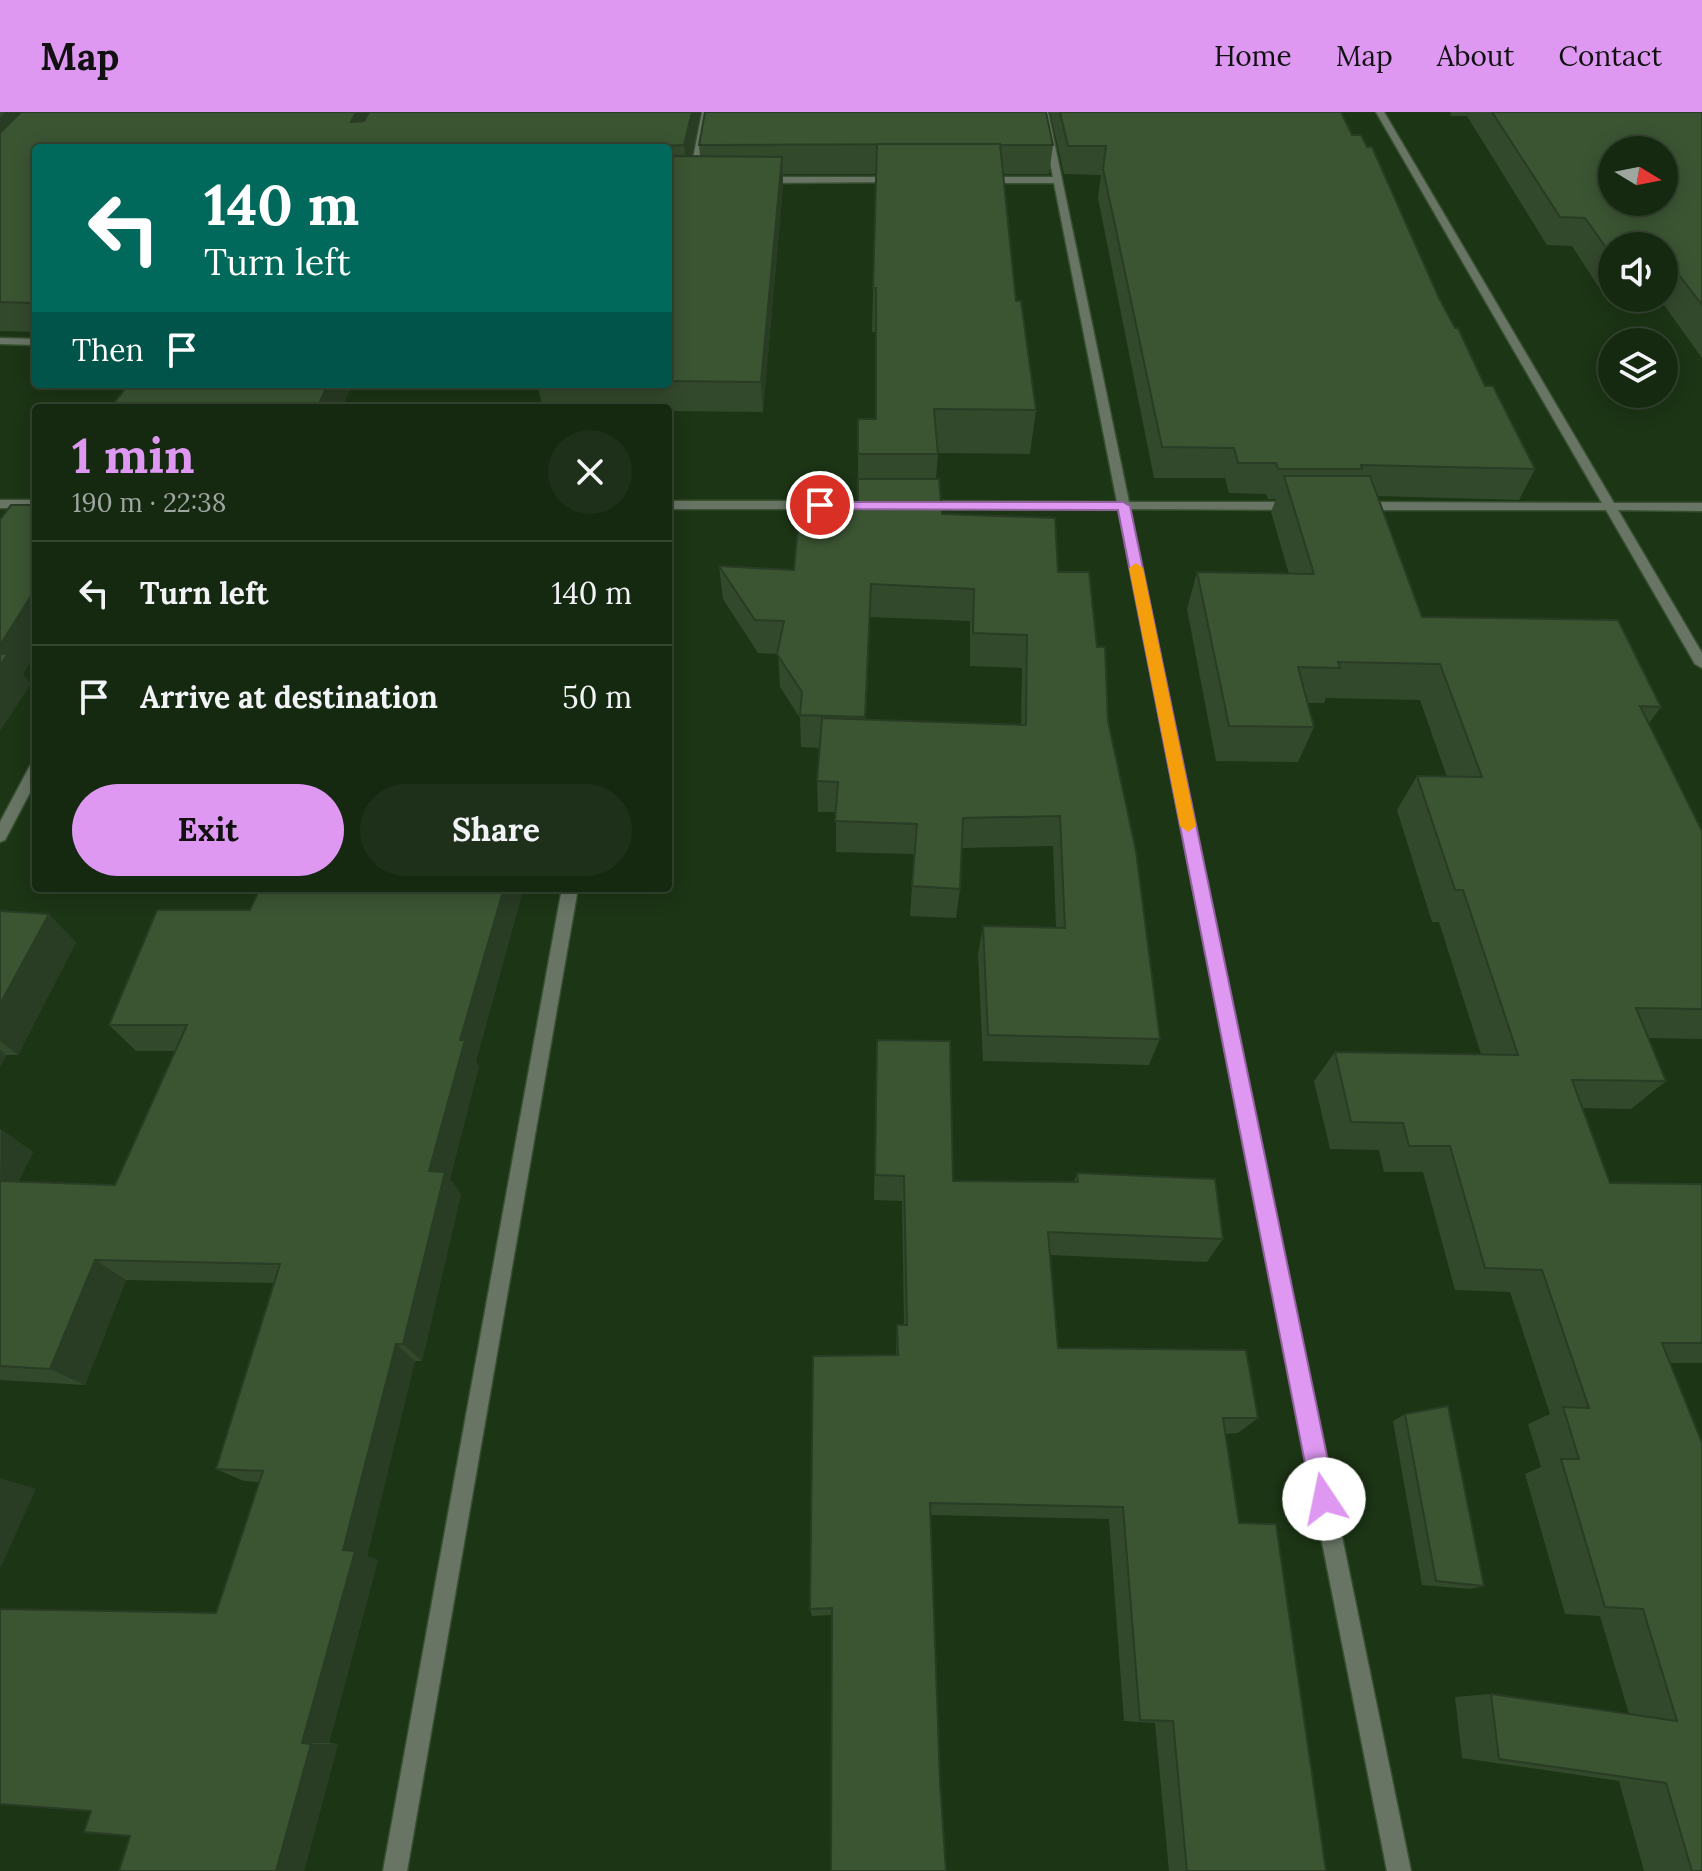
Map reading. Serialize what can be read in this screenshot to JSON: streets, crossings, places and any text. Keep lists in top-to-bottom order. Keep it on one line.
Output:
{"north":"right","page":{"header":"Map","nav":["Home","Map","About","Contact"],"turn":["140 m","Turn left"],"then":"Then","heading":["1 min","190 m · 22:38"],"list":[{"name":"Turn left","value":"140 m"},{"name":"Arrive at destination","value":"50 m"}],"buttons":["Exit","Share"]}}
